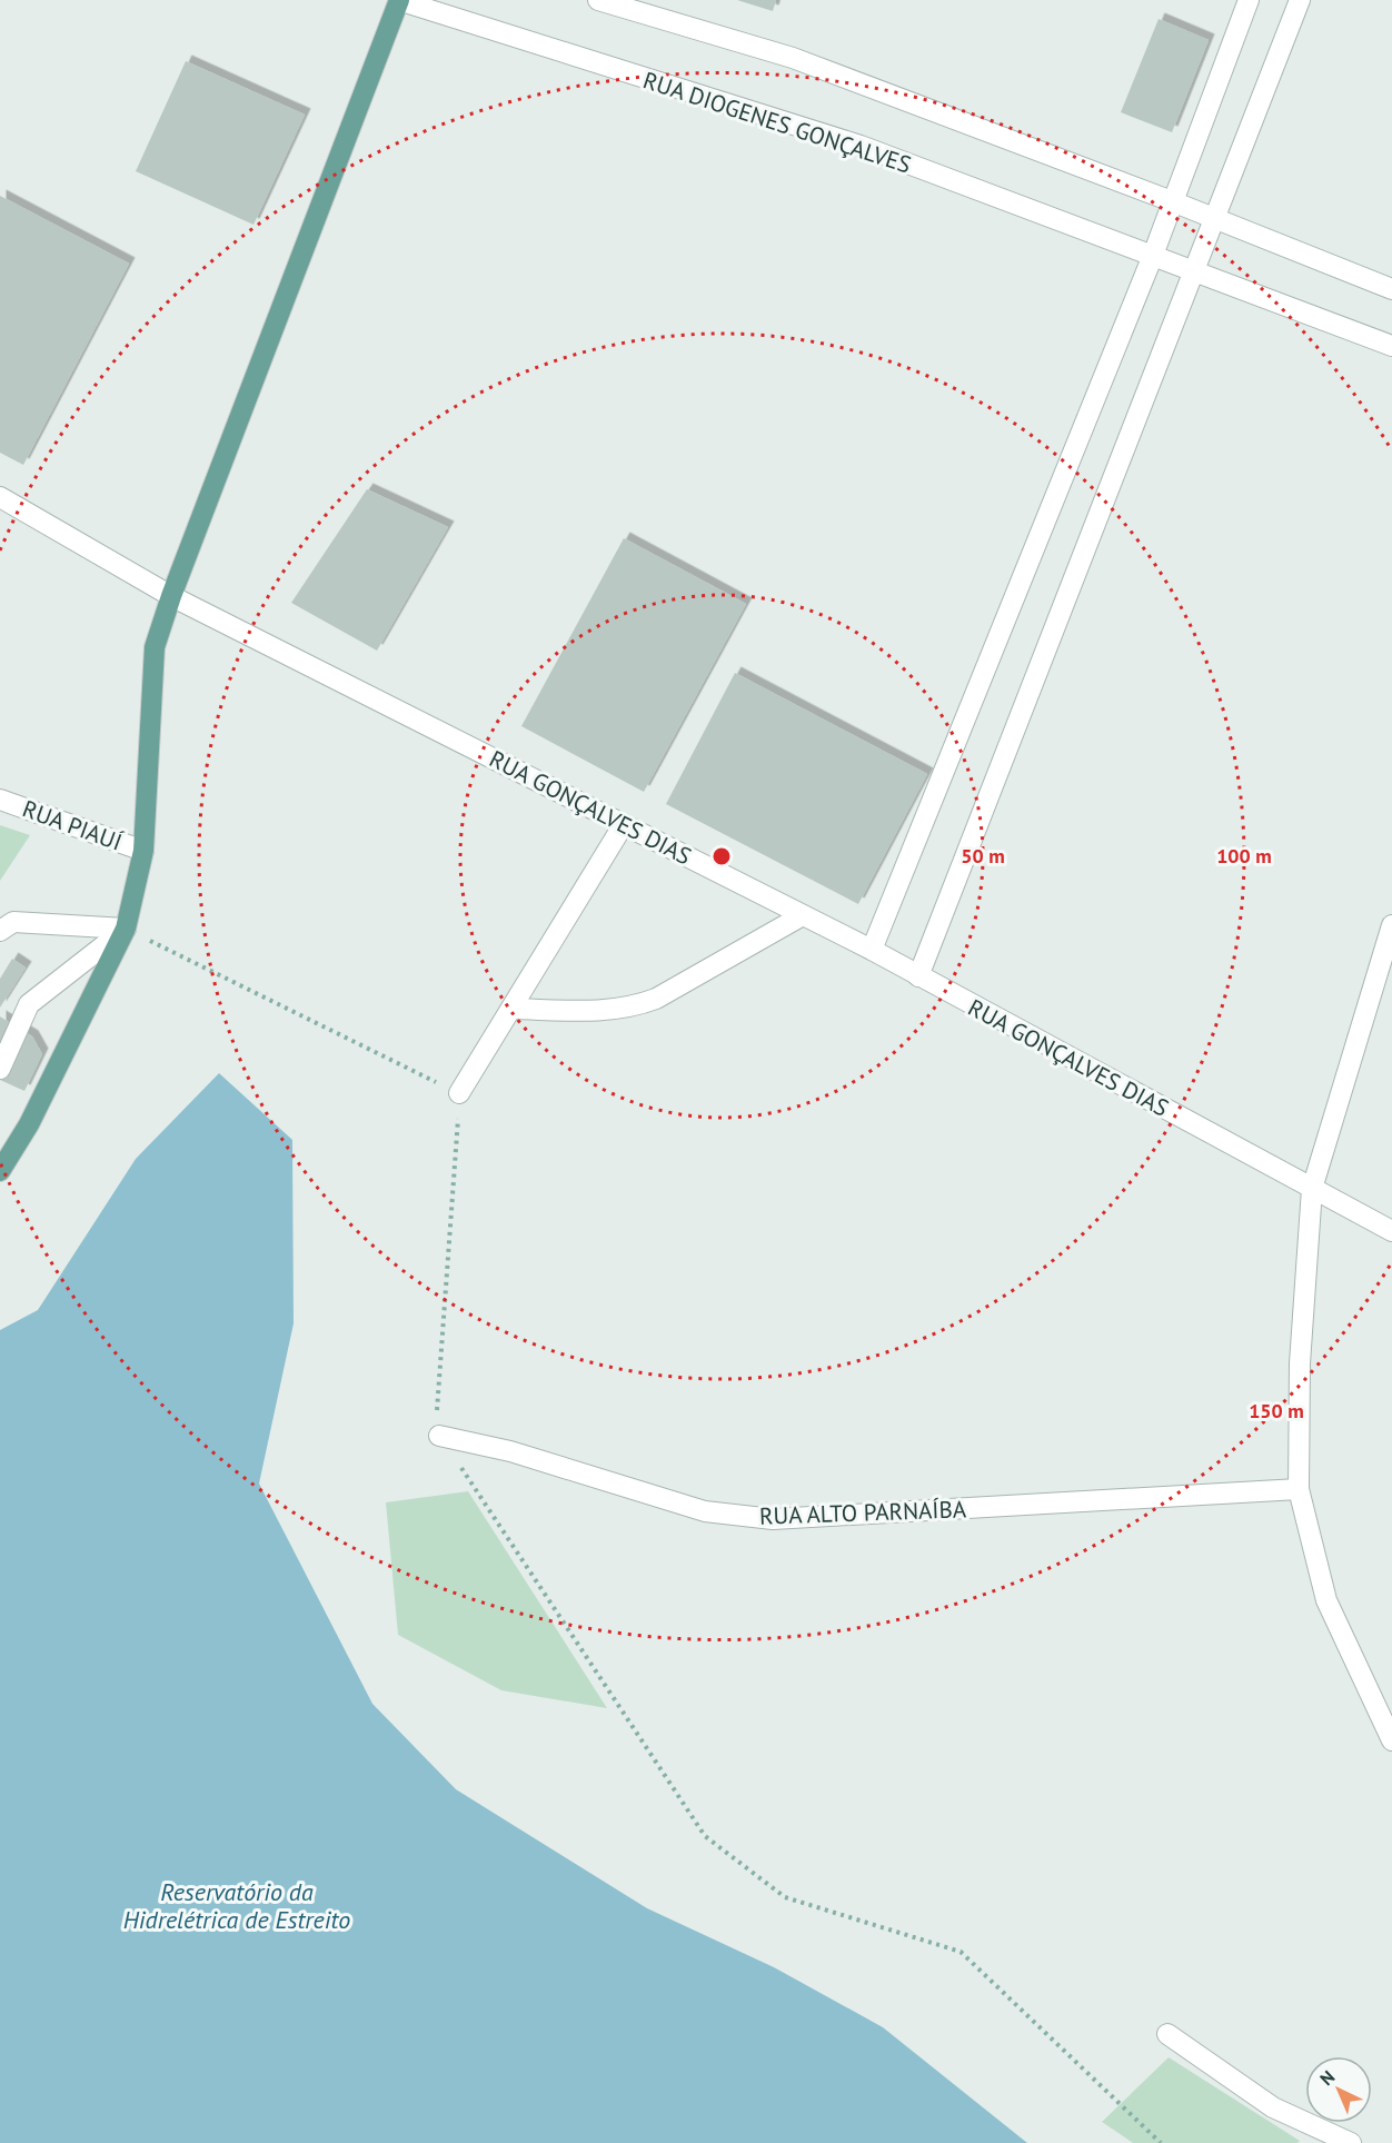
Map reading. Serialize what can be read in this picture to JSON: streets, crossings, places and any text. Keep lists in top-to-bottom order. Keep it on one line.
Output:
{"streets":{"street":["RUA DIOGENES GONÇALVES","RUA GONÇALVES DIAS","RUA PIAUÍ","RUA ALTO PARNAÍBA"]},"water":["Reservatório da Hidrelétrica de Estreito"],"north":"top left","rings":["50 m","100 m","150 m"]}
